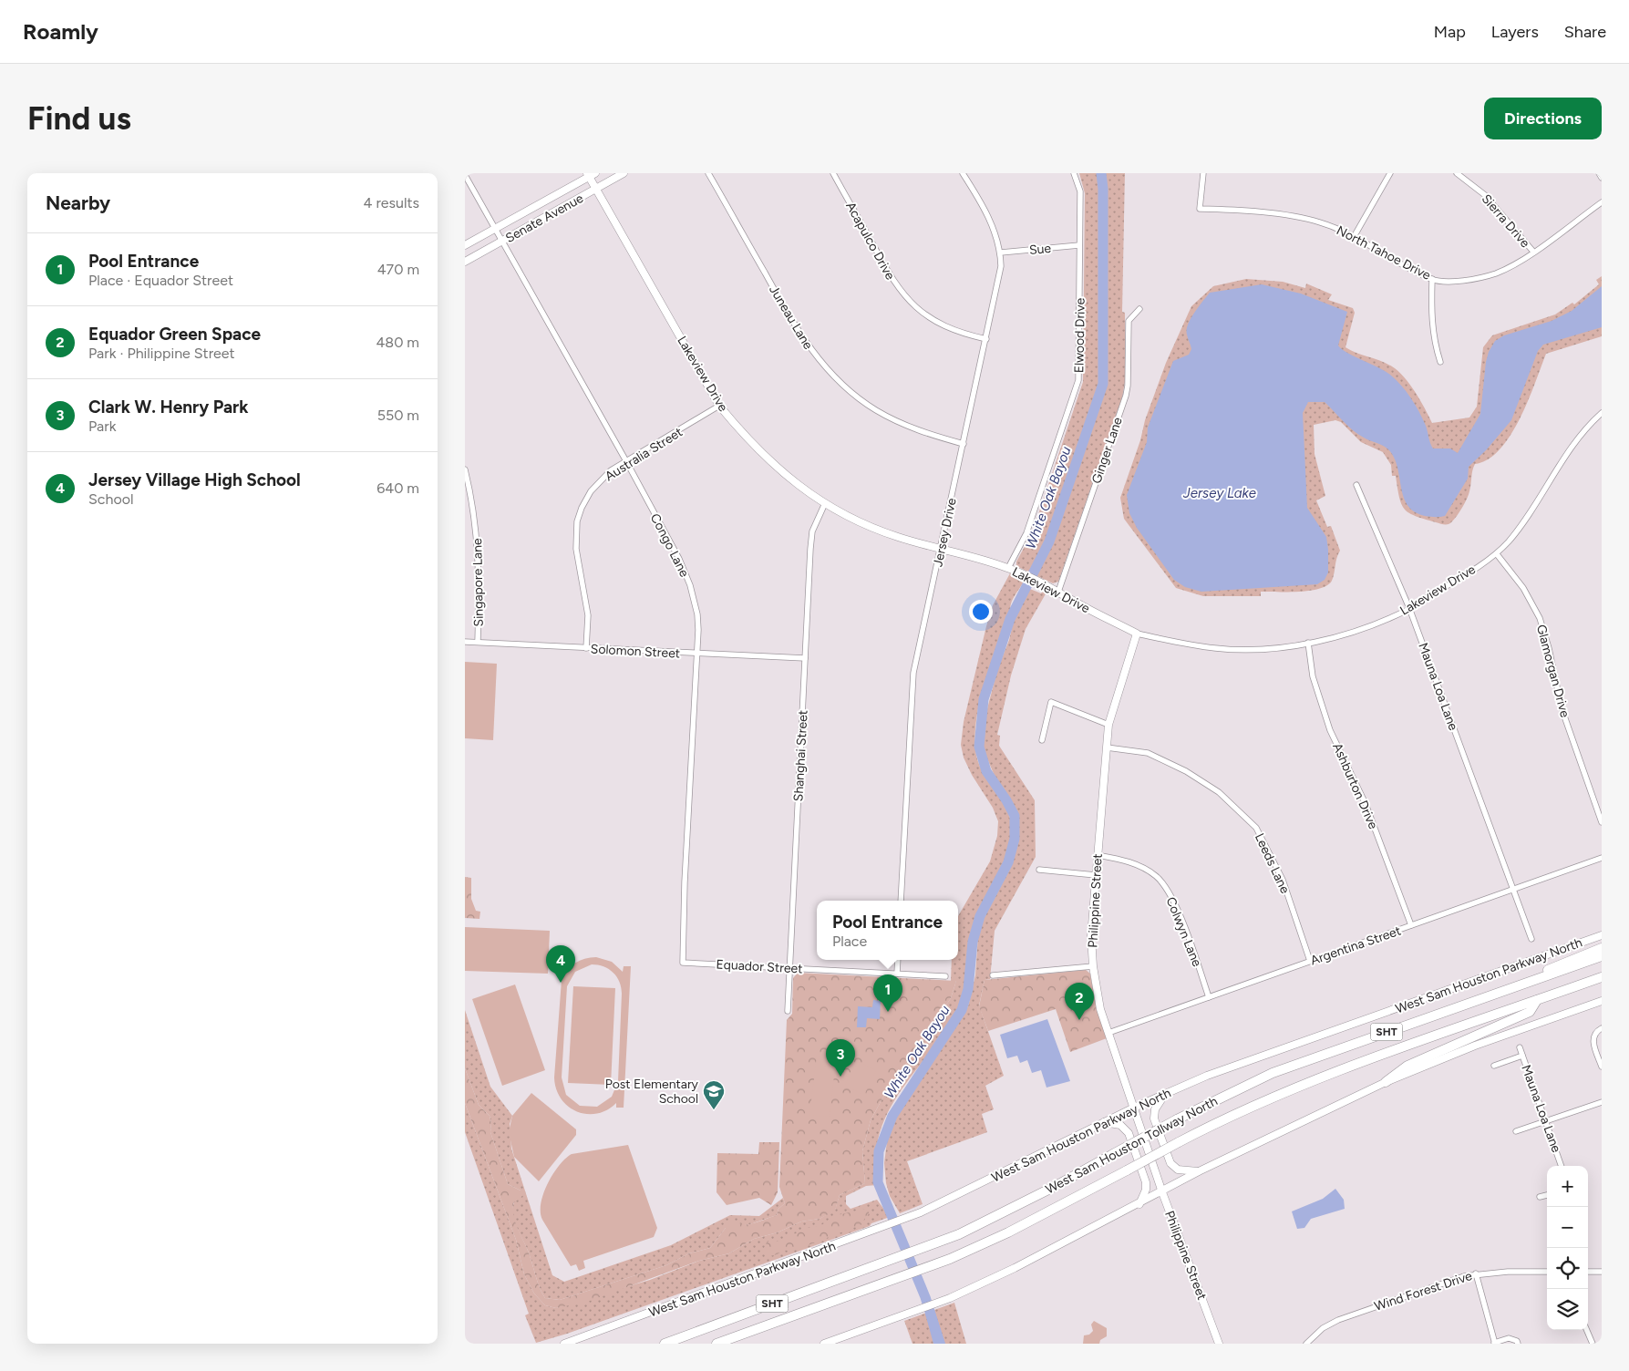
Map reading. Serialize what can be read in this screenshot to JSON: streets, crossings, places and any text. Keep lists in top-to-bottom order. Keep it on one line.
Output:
{"streets":{"highway":["SHT","West Sam Houston Tollway North"],"main road":["Senate Avenue","Lakeview Drive","Philippine Street","West Sam Houston Parkway North"],"street":["Sierra Drive","Acapulco Drive","Sue","North Tahoe Drive","Juneau Lane","Elwood Drive","Ginger Lane","Australia Street","Jersey Drive","Congo Lane","Singapore Lane","Solomon Street","Glamorgan Drive","Mauna Loa Lane","Shanghai Street","Ashburton Drive","Leeds Lane","Colwyn Lane","Argentina Street","Equador Street","Wind Forest Drive"]},"crossings":[["Senate Avenue","Lakeview Drive"],["Senate Avenue","Congo Lane"],["Sierra Drive","North Tahoe Drive"],["Acapulco Drive","Jersey Drive"],["Sue","Elwood Drive"],["Sue","Jersey Drive"],["Juneau Lane","Jersey Drive"],["Elwood Drive","Lakeview Drive"],["Lakeview Drive","Ginger Lane"],["Lakeview Drive","Australia Street"],["Lakeview Drive","Jersey Drive"],["Lakeview Drive","Glamorgan Drive"],["Lakeview Drive","Mauna Loa Lane"],["Lakeview Drive","Shanghai Street"],["Lakeview Drive","Ashburton Drive"],["Lakeview Drive","Philippine Street"],["Australia Street","Congo Lane"],["Australia Street","Solomon Street"],["Congo Lane","Solomon Street"],["Congo Lane","Equador Street"],["Singapore Lane","Solomon Street"],["Solomon Street","Shanghai Street"],["Mauna Loa Lane","Argentina Street"],["Shanghai Street","Equador Street"],["Ashburton Drive","Argentina Street"],["Leeds Lane","Philippine Street"],["Leeds Lane","Argentina Street"],["Philippine Street","Colwyn Lane"],["Philippine Street","Argentina Street"],["Philippine Street","West Sam Houston Parkway North"],["Colwyn Lane","Argentina Street"]],"water":["Jersey Lake","White Oak Bayou"],"places":{"school or university":["Post Elementary School"]},"page":{"header":"Roamly","nav":["Map","Layers","Share"],"buttons":"Directions","title":"Find us","heading":["Nearby","4 results"],"list":[{"mark":"1","name":"Pool Entrance","note":"Place · Equador Street","value":"470 m"},{"mark":"2","name":"Equador Green Space","note":"Park · Philippine Street","value":"480 m"},{"mark":"3","name":"Clark W. Henry Park","note":"Park","value":"550 m"},{"mark":"4","name":"Jersey Village High School","note":"School","value":"640 m"}],"popup":["Pool Entrance","Place"],"pins":["4","1","2","3"],"map_buttons":["+","−"]}}
